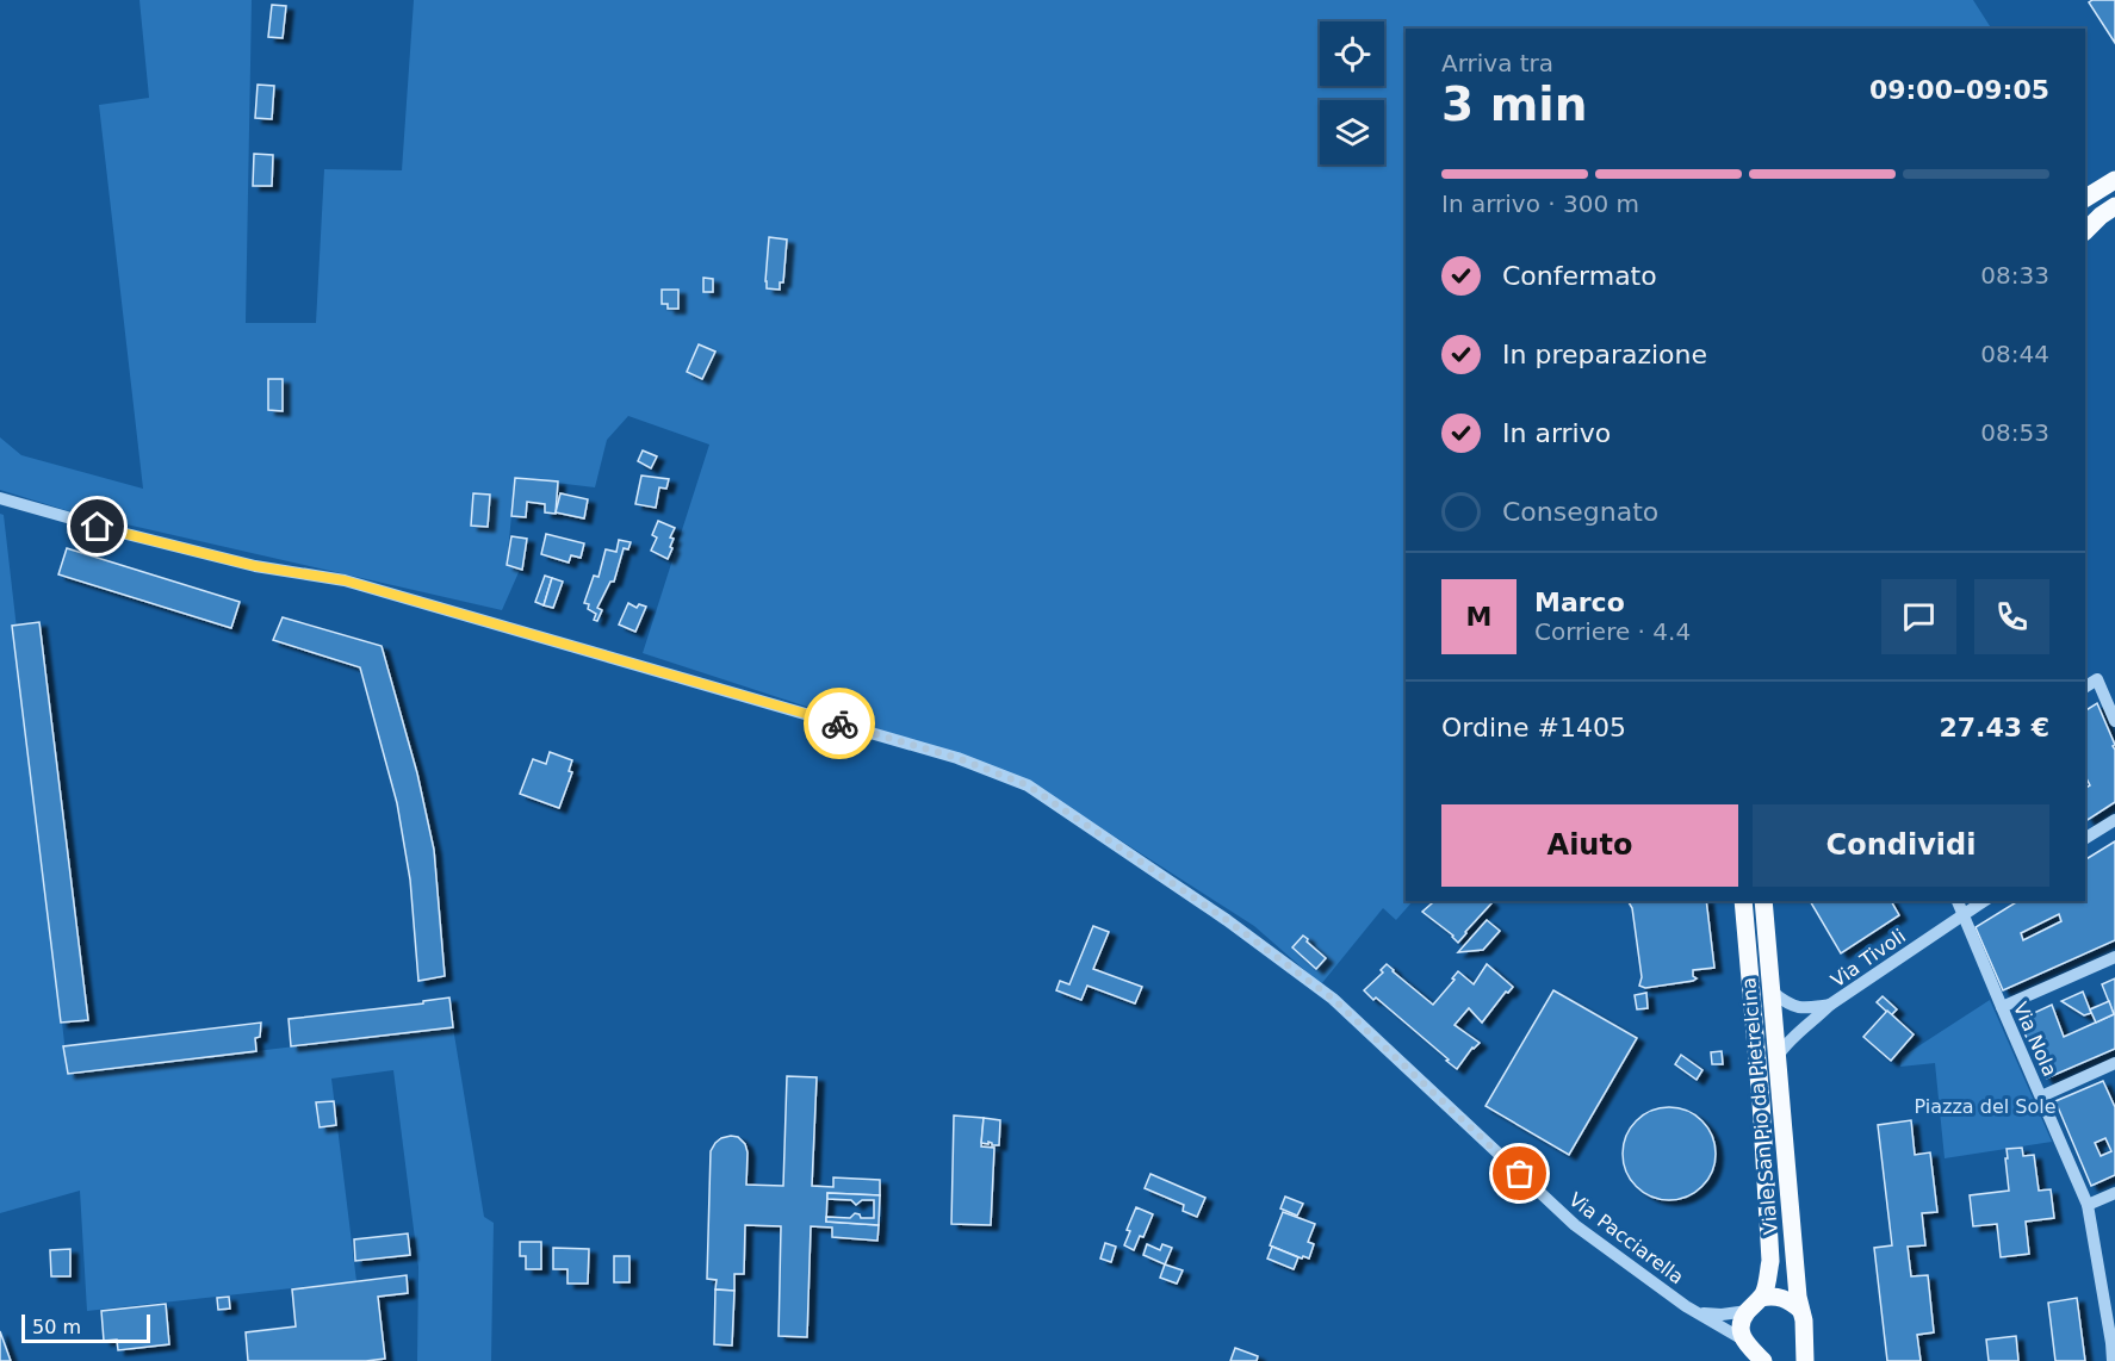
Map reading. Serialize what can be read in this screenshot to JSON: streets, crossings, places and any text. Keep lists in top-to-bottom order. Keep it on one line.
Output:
{"streets":{"main road":["Viale San Pio da Pietrelcina"],"street":["Via Tivoli","Via Nola","Via Pacciarella"]},"crossings":[["Via Tivoli","Via Nola"],["Via Tivoli","Viale San Pio da Pietrelcina"]],"parks":["Piazza del Sole"],"scale_bar":"50 m","page":{"heading":["3 min","Arriva tra","09:00–09:05"],"panel":["Marco","Corriere · 4.4","Ordine #1405","27.43 €"],"bar":"In arrivo · 300 m","list":[["Confermato","08:33"],["In preparazione","08:44"],["In arrivo","08:53"],"Consegnato"],"round":"M","buttons":["Aiuto","Condividi"],"scale":"50 m"}}
